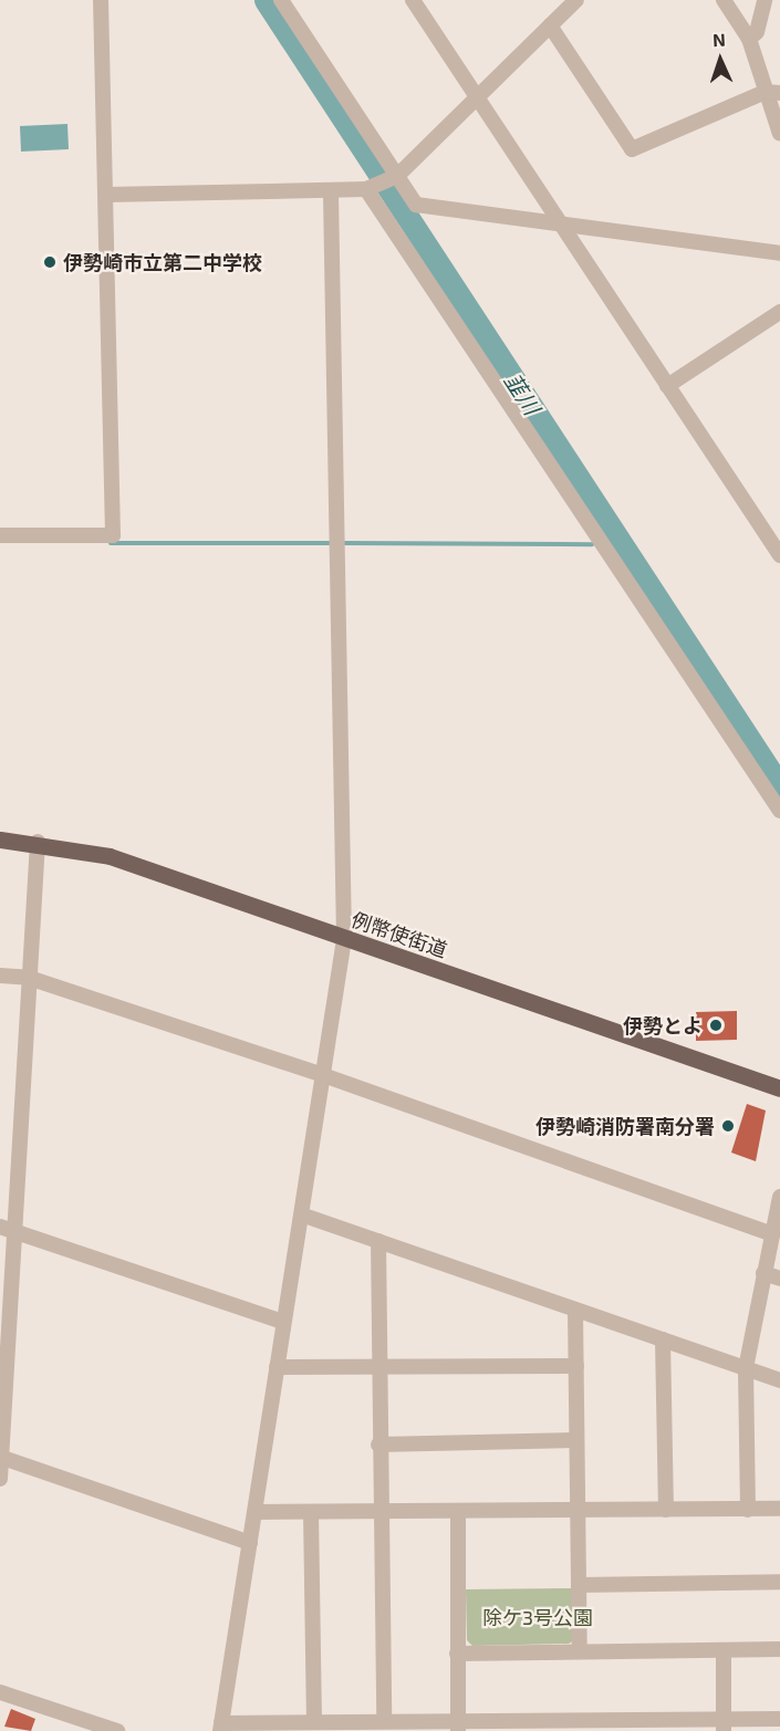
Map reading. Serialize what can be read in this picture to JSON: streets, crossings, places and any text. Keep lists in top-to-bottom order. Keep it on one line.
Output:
{"streets":{"main road":["例幣使街道"]},"water":["韮川"],"parks":["除ケ3号公園"],"places":["伊勢崎市立第二中学校","伊勢とよ","伊勢崎消防署南分署"],"north":"top"}
